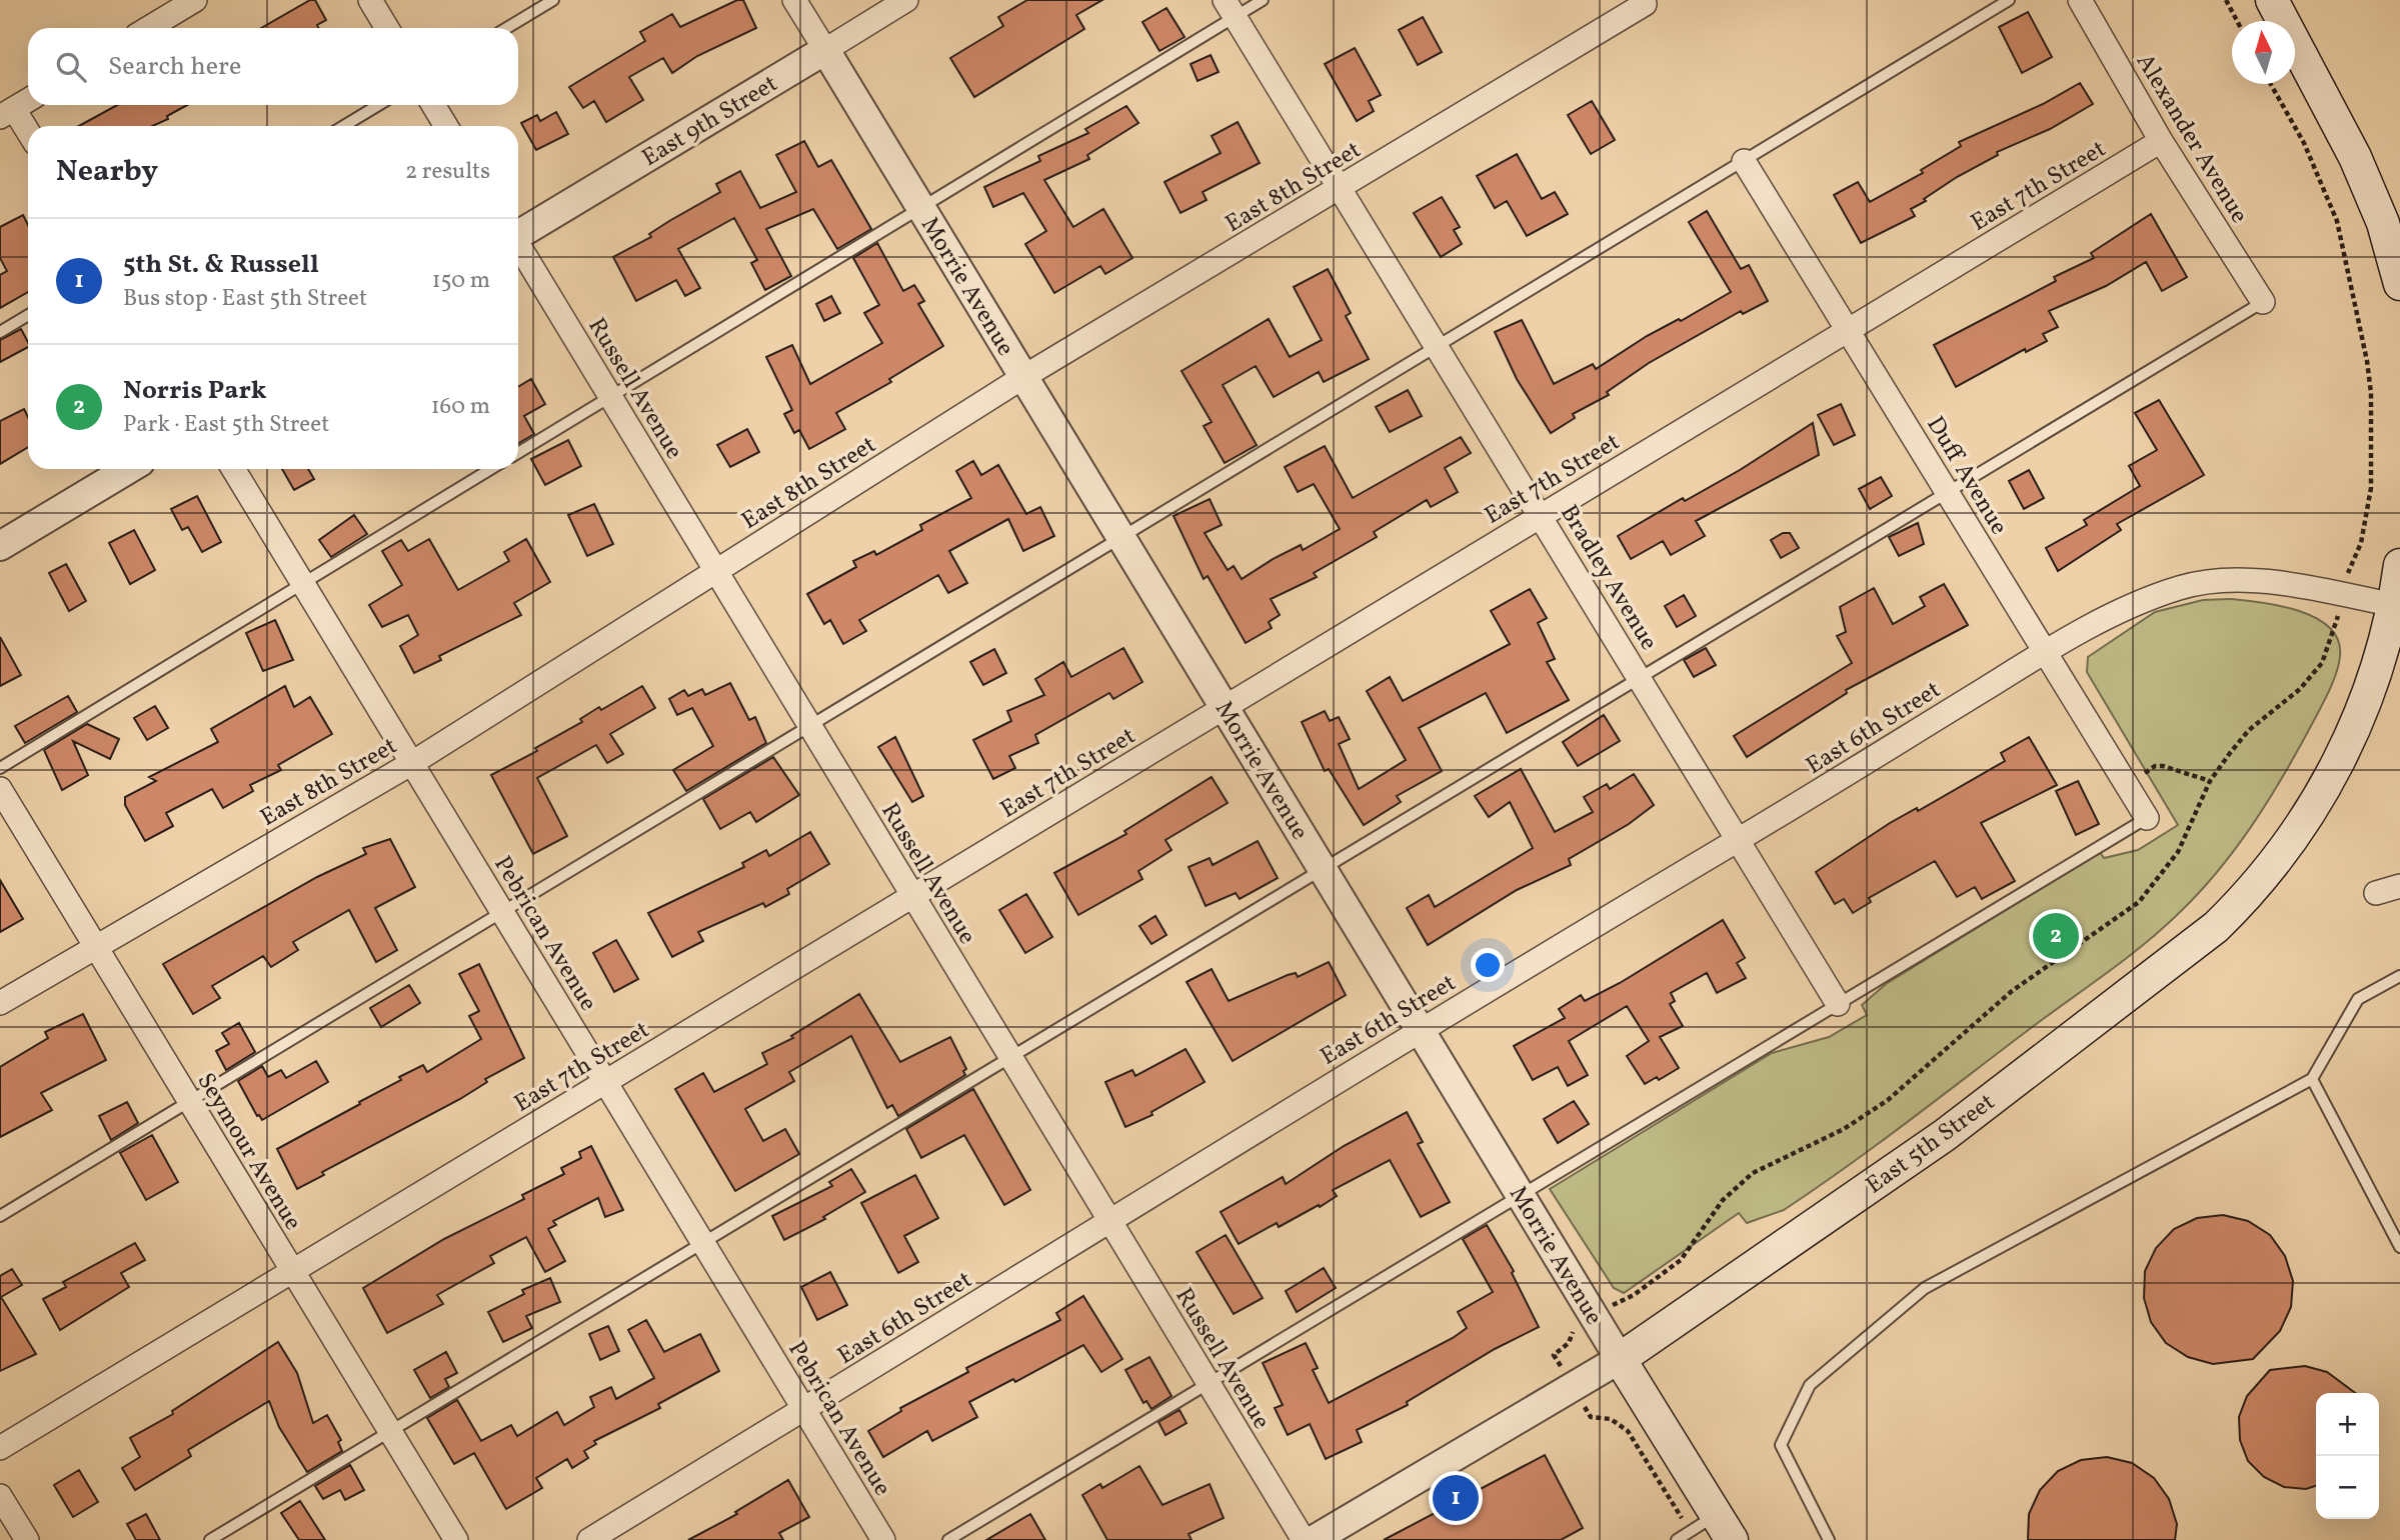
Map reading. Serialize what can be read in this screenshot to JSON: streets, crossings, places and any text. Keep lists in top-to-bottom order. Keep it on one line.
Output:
{"streets":{"main road":["Morrie Avenue","East 5th Street"],"street":["East 9th Street","Alexander Avenue","East 7th Street","East 8th Street","Russell Avenue","Duff Avenue","Bradley Avenue","East 6th Street","Pebrican Avenue","Seymour Avenue"]},"crossings":[["East 9th Street","Morrie Avenue"],["Alexander Avenue","East 7th Street"],["East 7th Street","Morrie Avenue"],["East 7th Street","Russell Avenue"],["East 7th Street","Duff Avenue"],["East 7th Street","Bradley Avenue"],["East 7th Street","Pebrican Avenue"],["East 7th Street","Seymour Avenue"],["East 8th Street","Morrie Avenue"],["East 8th Street","Russell Avenue"],["East 8th Street","Bradley Avenue"],["East 8th Street","Pebrican Avenue"],["East 8th Street","Seymour Avenue"],["Morrie Avenue","East 6th Street"],["Morrie Avenue","East 5th Street"],["Russell Avenue","East 6th Street"],["Duff Avenue","East 6th Street"],["Bradley Avenue","East 6th Street"],["East 6th Street","Pebrican Avenue"],["East 6th Street","East 5th Street"]],"north":"top","page":{"search":"Search here","heading":["Nearby","2 results"],"list":[{"mark":"1","name":"5th St. & Russell","note":"Bus stop · East 5th Street","value":"150 m"},{"mark":"2","name":"Norris Park","note":"Park · East 5th Street","value":"160 m"}],"pins":["2","1"],"map_buttons":["+","−"]}}
